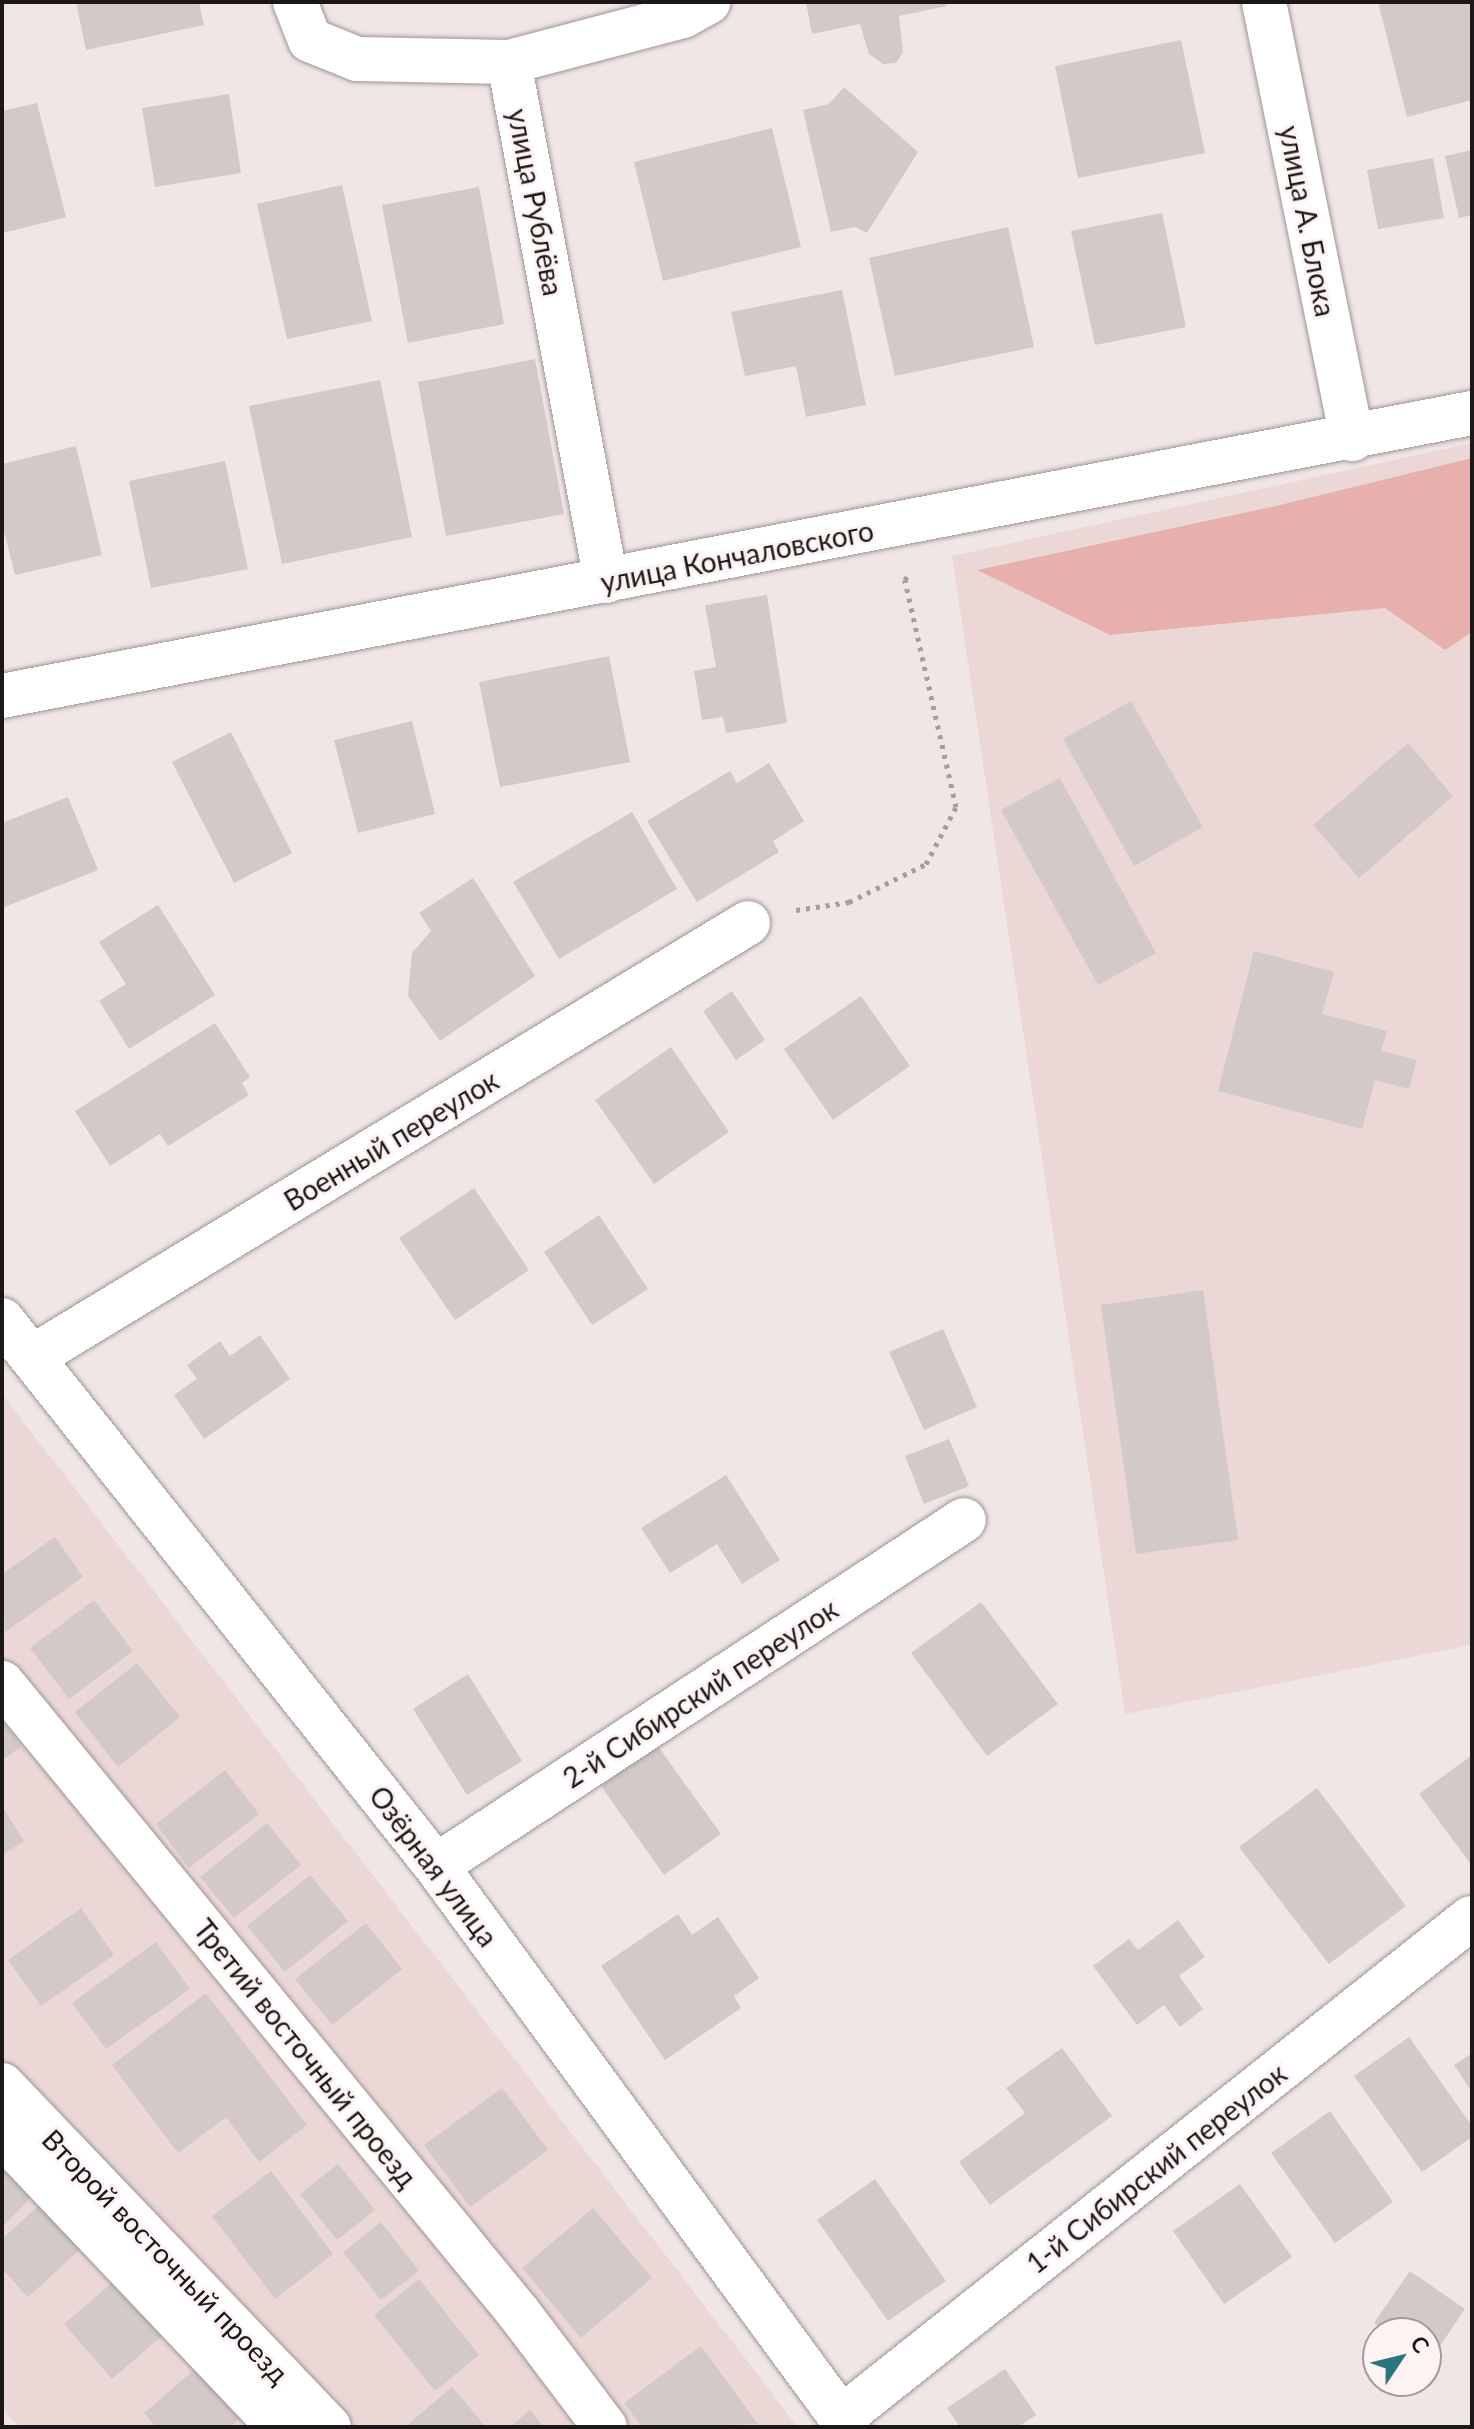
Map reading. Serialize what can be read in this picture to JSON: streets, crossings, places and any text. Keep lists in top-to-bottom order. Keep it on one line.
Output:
{"streets":{"street":["улица Рублёва","улица А. Блока","улица Кончаловского","Военный переулок","2-й Сибирский переулок","Озёрная улица","Третий восточный проезд","1-й Сибирский переулок","Второй восточный проезд"]},"crossings":[["улица Рублёва","улица Кончаловского"],["улица А. Блока","улица Кончаловского"],["Военный переулок","Озёрная улица"],["2-й Сибирский переулок","Озёрная улица"],["Озёрная улица","1-й Сибирский переулок"]],"north":"top right"}
